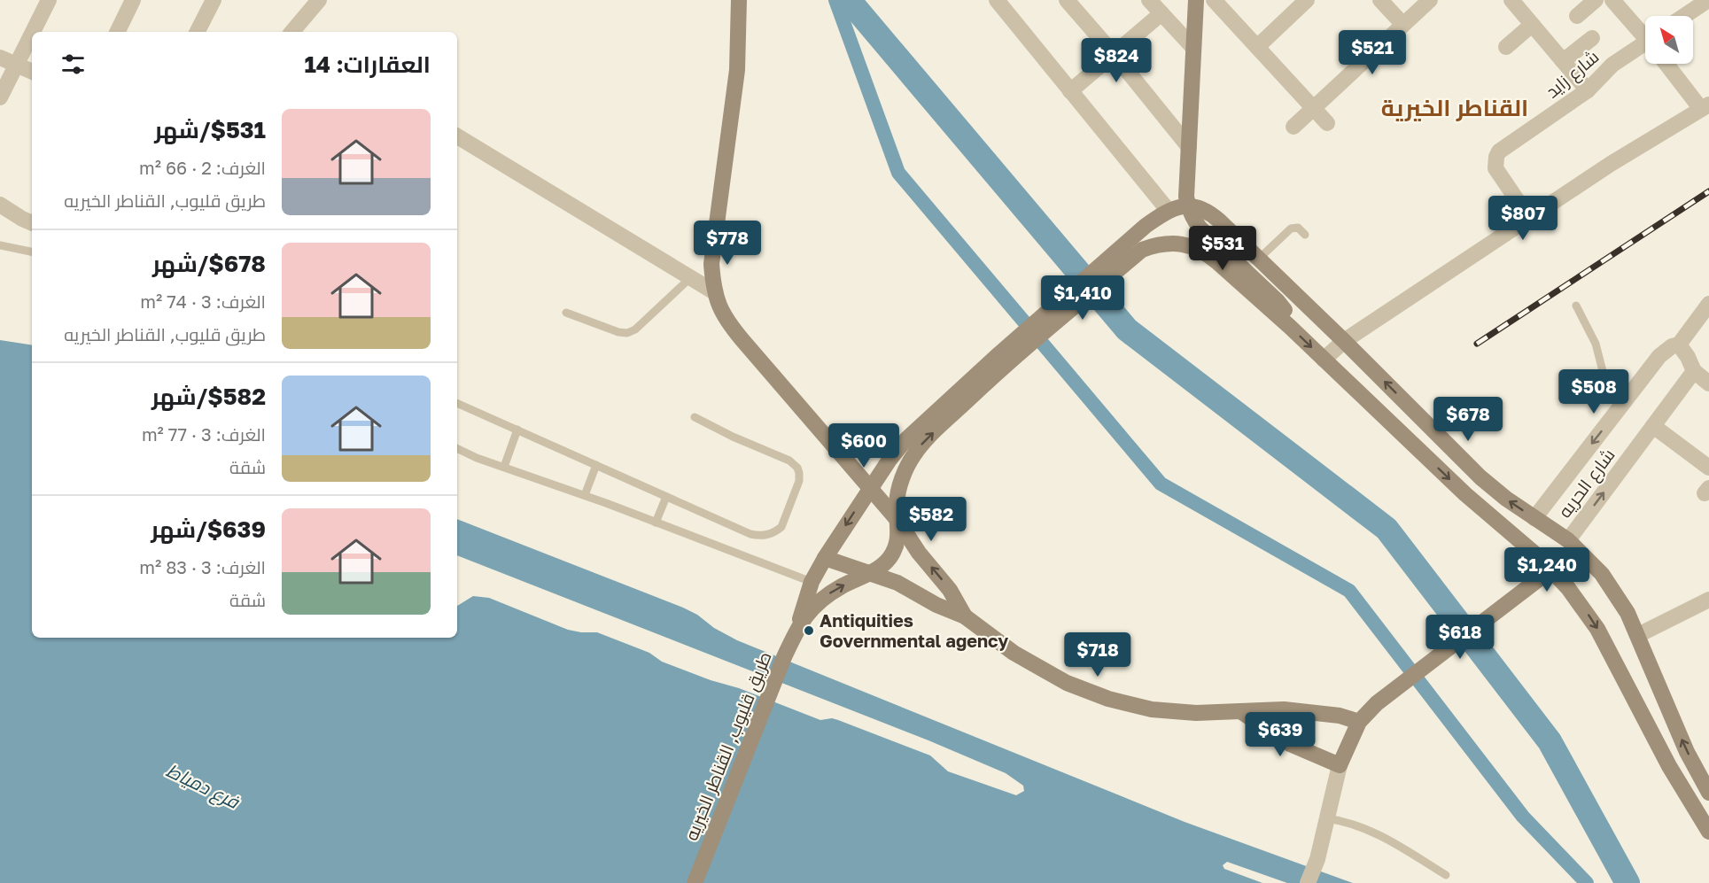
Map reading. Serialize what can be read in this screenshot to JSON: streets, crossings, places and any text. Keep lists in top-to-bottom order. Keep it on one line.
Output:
{"streets":{"main road":["طريق قليوب, القناطر الخيريه"],"street":["شارع زايد","شارع الحريه"]},"districts":["القناطر الخيرية"],"water":["فرع دمياط"],"places":["Antiquities Governmental agency"],"north":"top left","page":{"price":["$521","$824","$807","$778","$531","$1,410","$508","$678","$600","$582","$1,240","$618","$718","$639"],"heading":"العقارات: 14","list":[{"name":"$531/شهر","note":"الغرف: 2 · 66 m² · طريق قليوب, القناطر الخيريه"},{"name":"$678/شهر","note":"الغرف: 3 · 74 m² · طريق قليوب, القناطر الخيريه"},{"name":"$582/شهر","note":"الغرف: 3 · 77 m² · شقة"},{"name":"$639/شهر","note":"الغرف: 3 · 83 m² · شقة"}]}}
